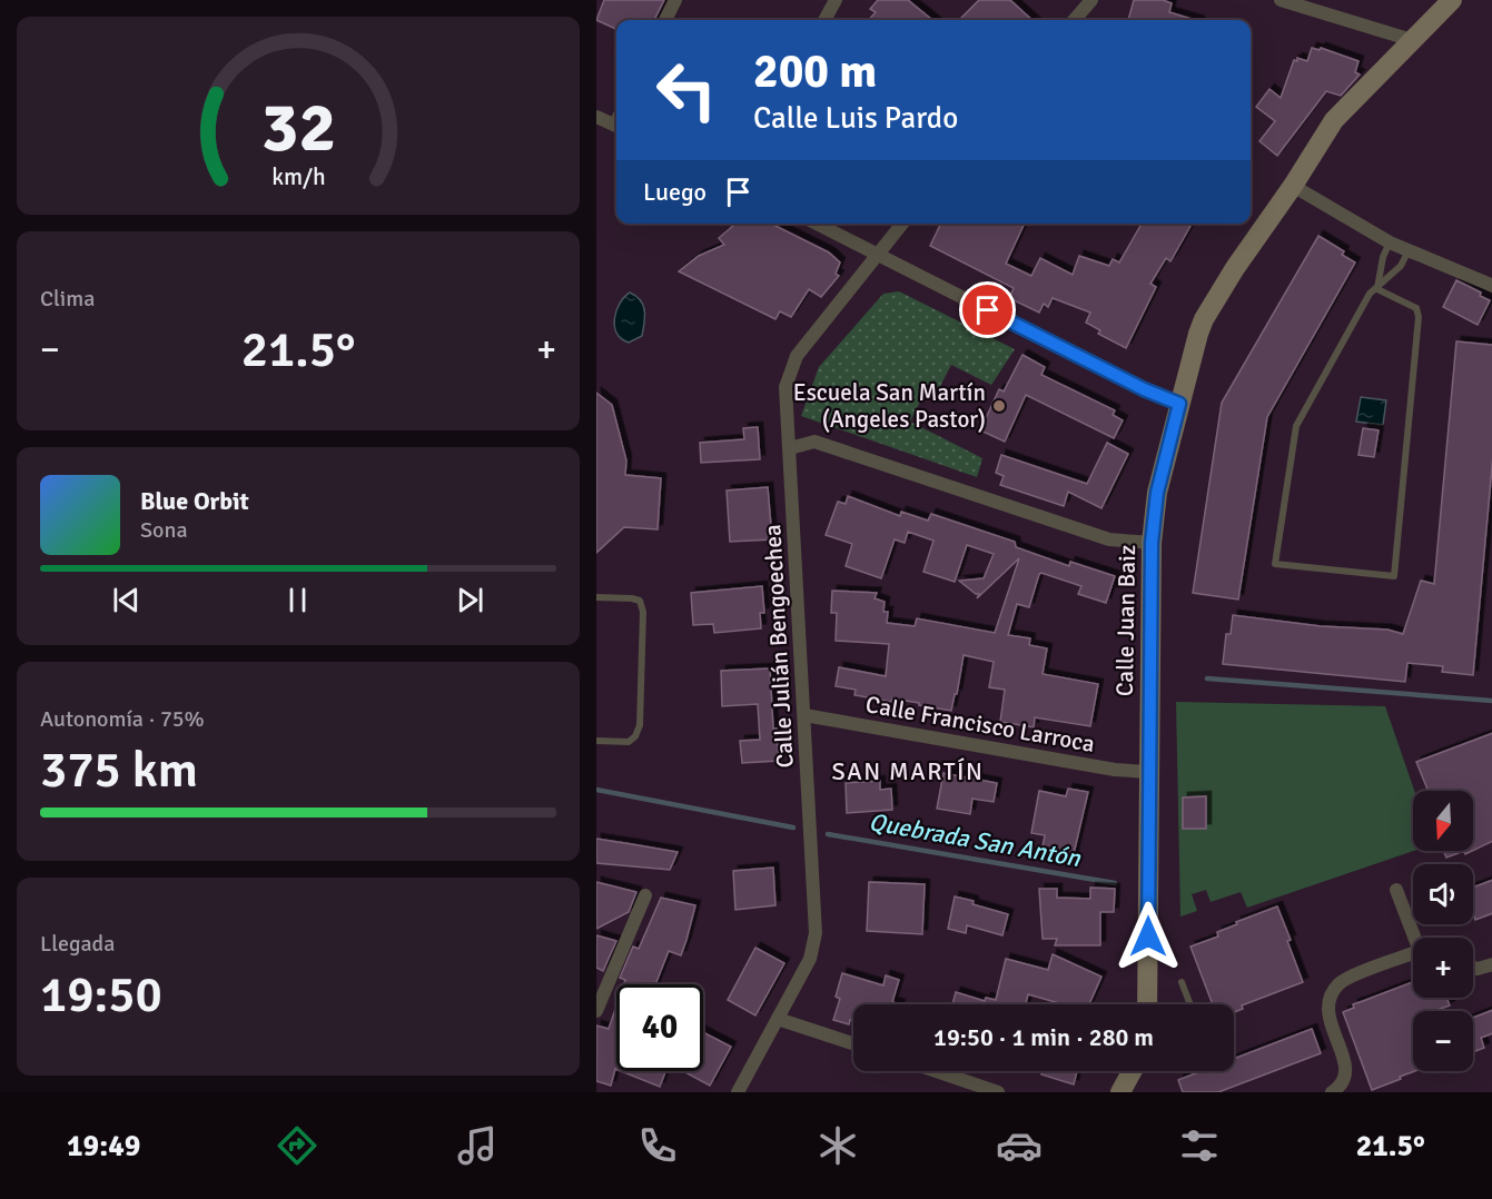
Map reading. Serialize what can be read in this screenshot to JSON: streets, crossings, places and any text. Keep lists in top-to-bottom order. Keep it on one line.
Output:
{"streets":{"street":["Calle Juan Baiz","Calle Julián Bengoechea","Calle Francisco Larroca"]},"crossings":[["Calle Juan Baiz","Calle Francisco Larroca"],["Calle Julián Bengoechea","Calle Francisco Larroca"]],"districts":["SAN MARTÍN"],"water":["Quebrada San Antón"],"places":["Escuela San Martín (Angeles Pastor)"],"north":"bottom","page":{"turn":["200 m","Calle Luis Pardo"],"then":"Luego","tile":["Clima",["Autonomía · 75%","375 km"],["Llegada","19:50"]],"heat":["−","21.5°","+"],"song":["Blue Orbit","Sona"],"map_buttons":["+","−"],"limit":"40","trip":"19:50 · 1 min · 280 m","tabs":["19:49","21.5°"],"gauge":["32","km/h"]}}
